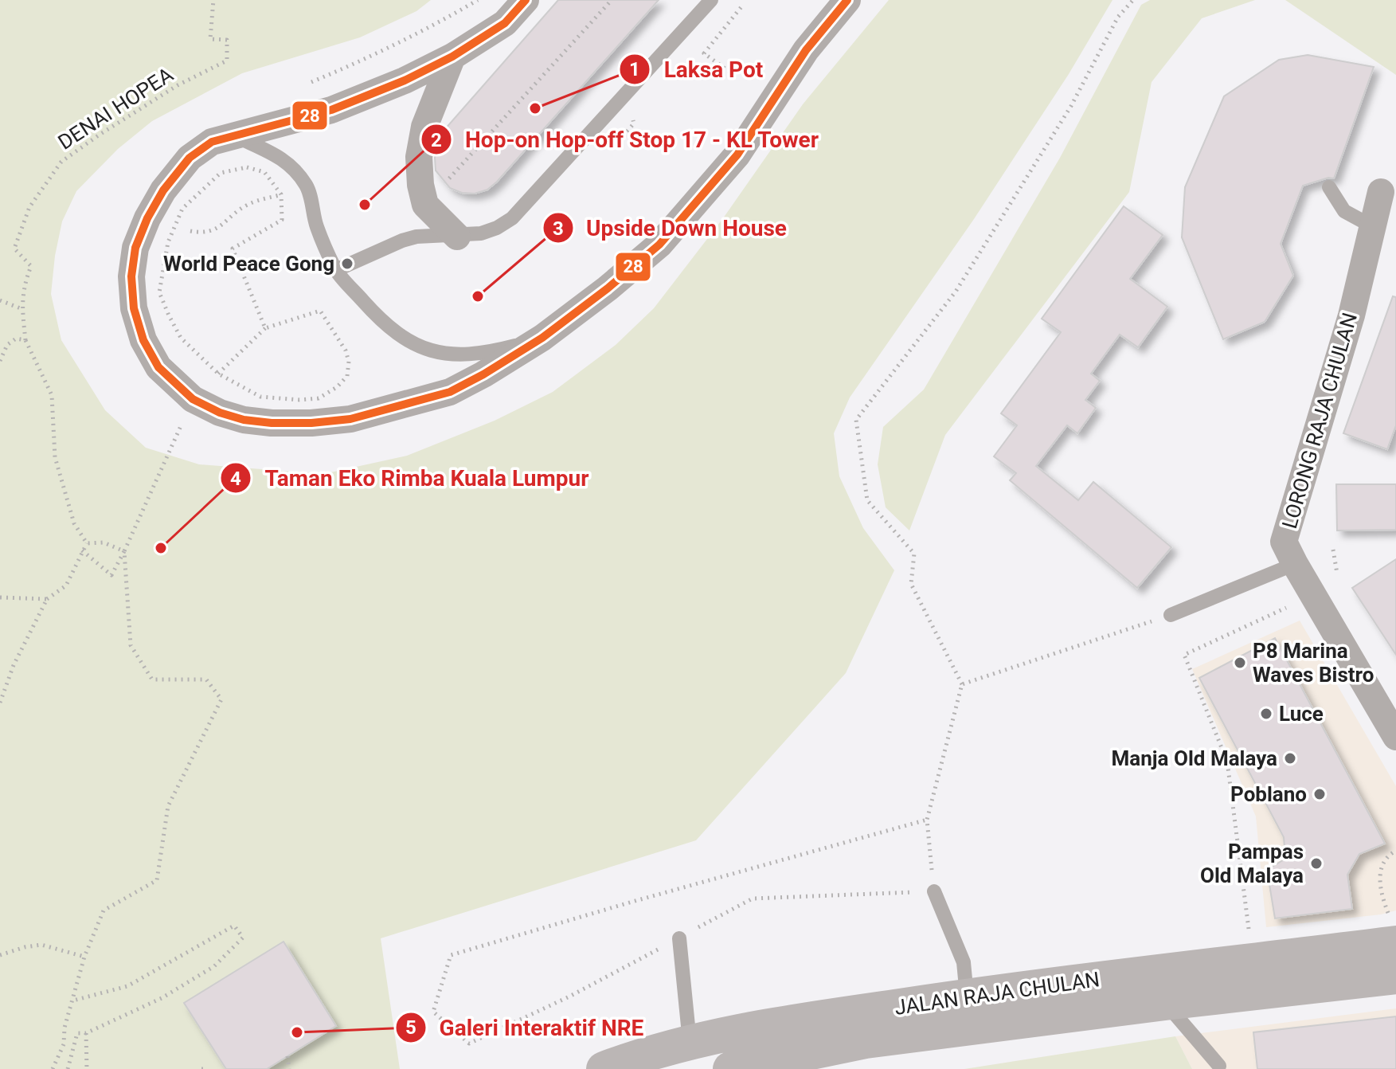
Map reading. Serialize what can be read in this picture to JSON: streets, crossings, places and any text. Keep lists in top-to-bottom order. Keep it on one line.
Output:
{"streets":{"main road":["JALAN RAJA CHULAN"],"street":["LORONG RAJA CHULAN"],"path":["DENAI HOPEA"]},"places":["Laksa Pot","Hop-on Hop-off Stop 17 - KL Tower","World Peace Gong","Upside Down House","Taman Eko Rimba Kuala Lumpur","P8 Marina Waves Bistro","Luce","Manja Old Malaya","Poblano","Pampas Old Malaya","Galeri Interaktif NRE"],"lines":["transit line 28"]}
